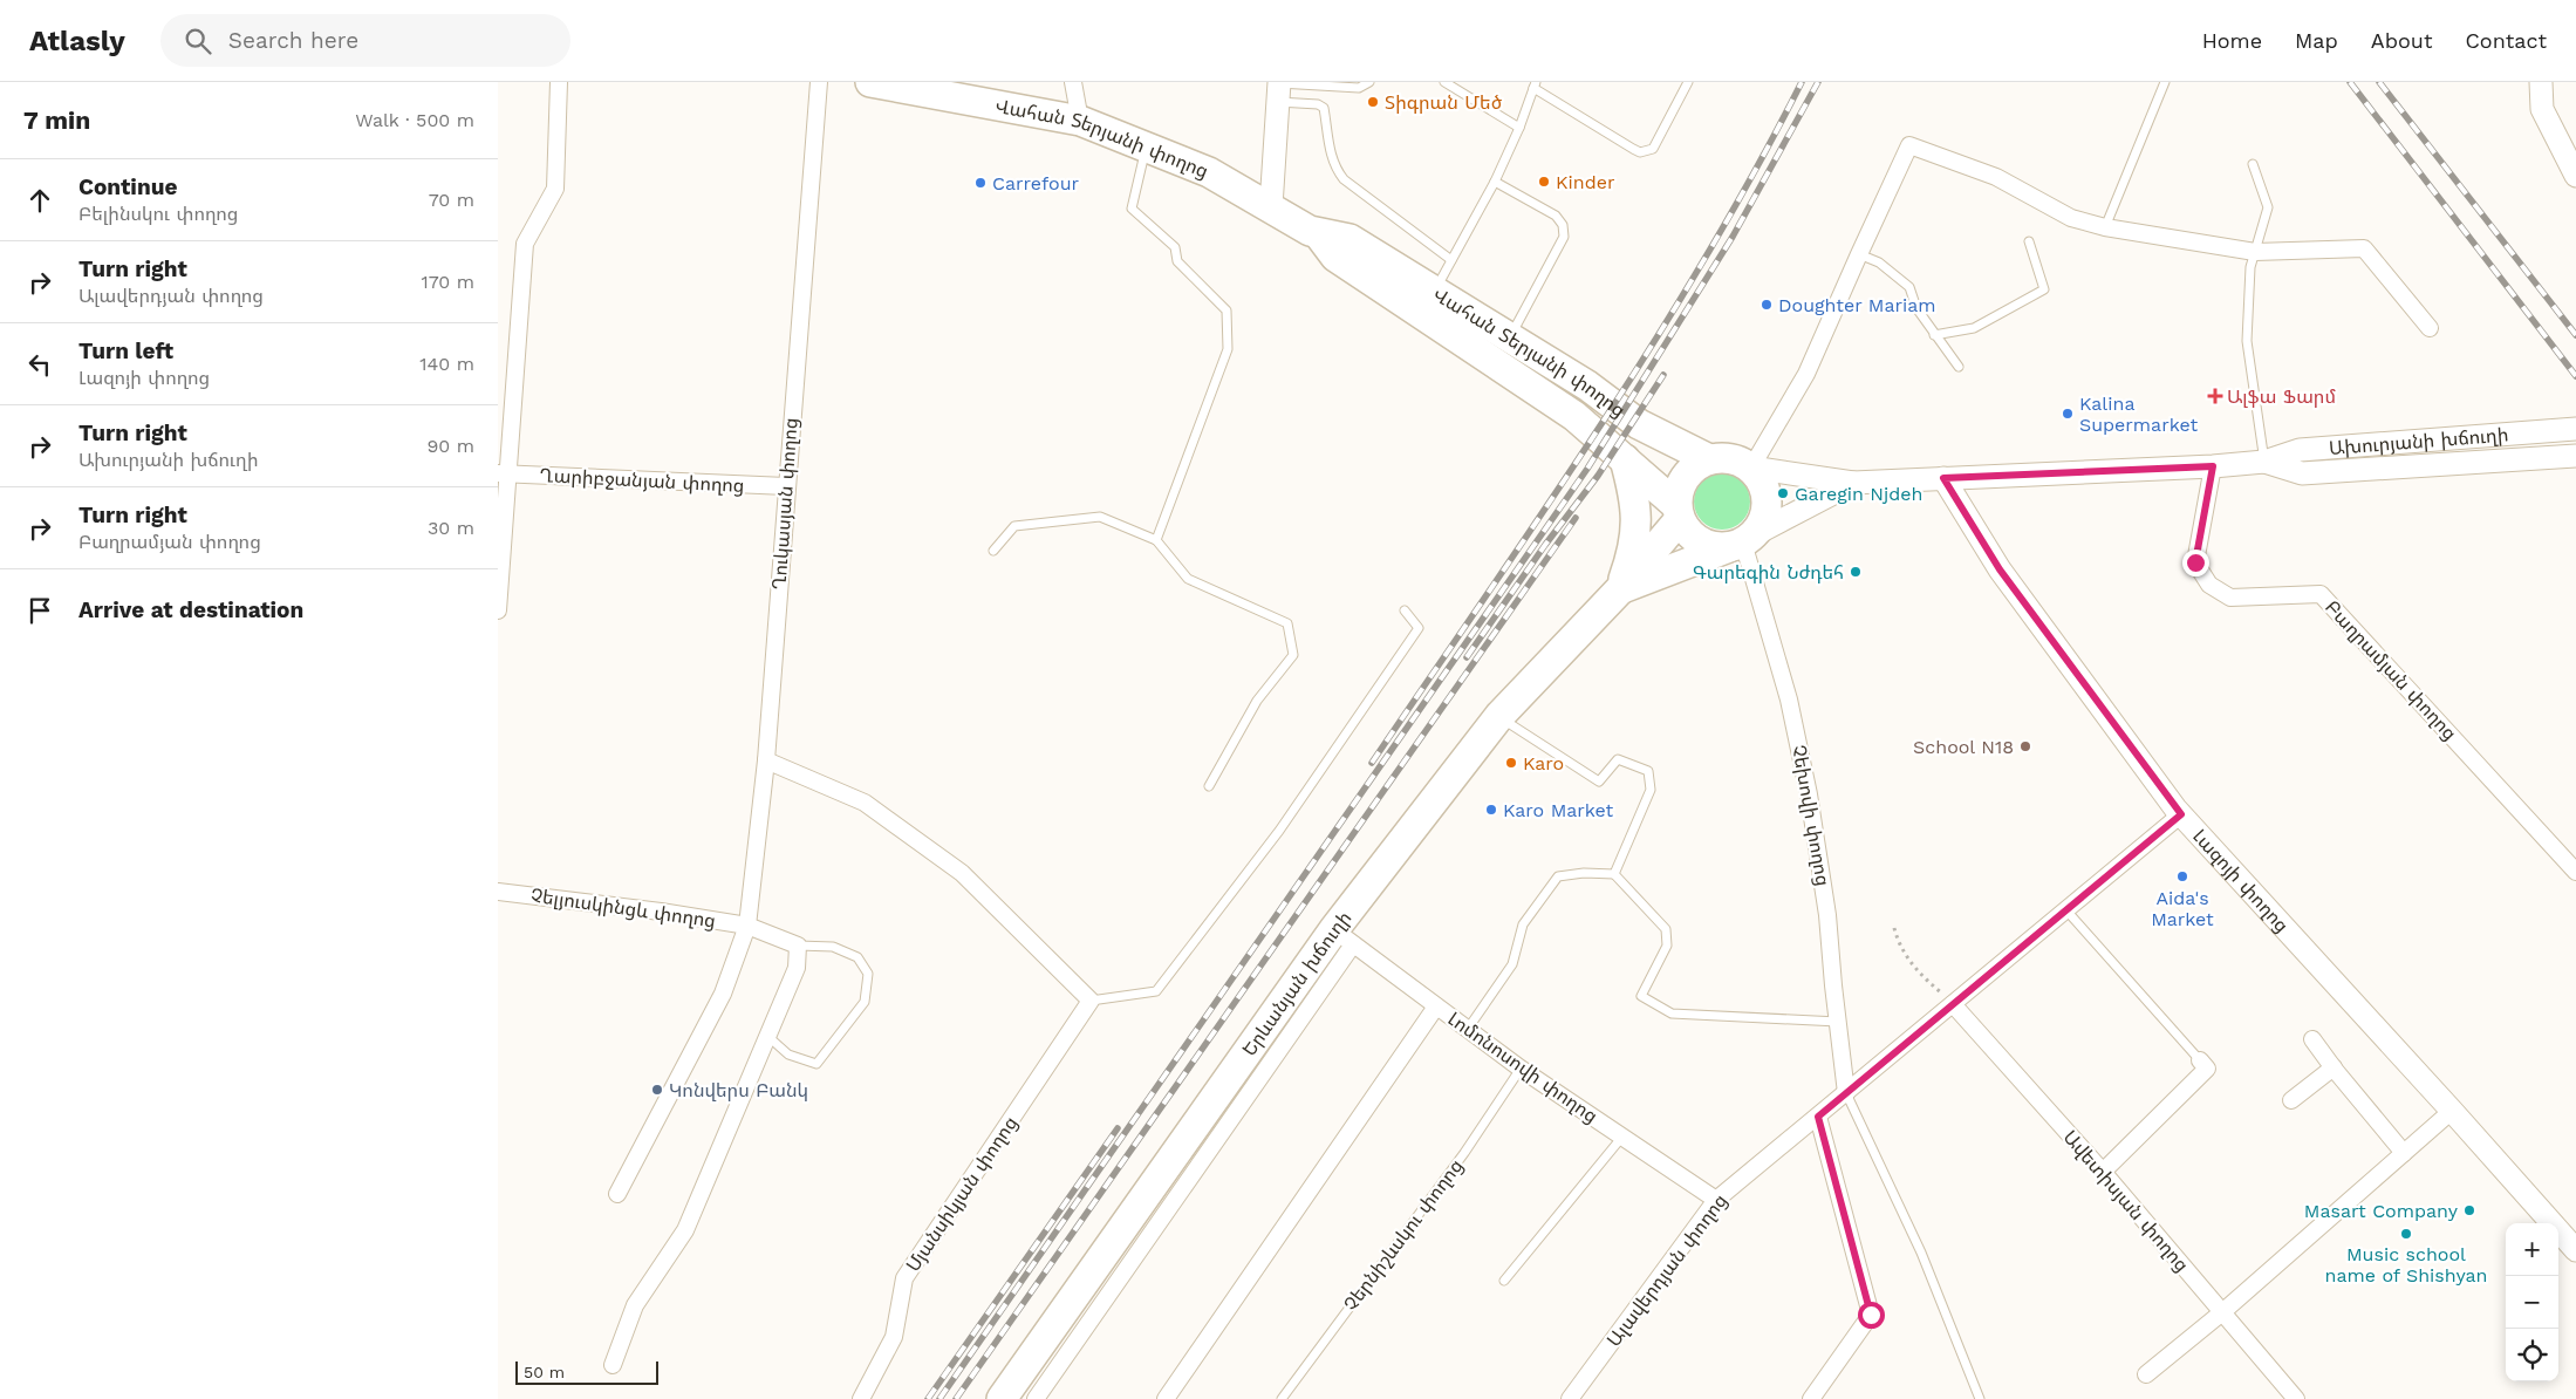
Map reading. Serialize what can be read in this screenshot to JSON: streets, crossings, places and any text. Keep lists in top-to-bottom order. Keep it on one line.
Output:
{"streets":{"highway":["Վահան Տերյանի փողոց","Երևանյան խճուղի"],"main road":["Ախուրյանի խճուղի","Լազոյի փողոց"],"street":["Ղարիբջանյան փողոց","Ղուկասյան փողոց","Բաղրամյան փողոց","Չեխովի փողոց","Չելյուսկինցև փողոց","Լոմոնոսովի փողոց","Մյանսիկյան փողոց","Ավետիսյան փողոց","Ալավերդյան փողոց"],"lane":["Չերնիշևսկու փողոց"]},"crossings":[["Վահան Տերյանի փողոց","Ախուրյանի խճուղի"],["Վահան Տերյանի փողոց","Չեխովի փողոց"],["Վահան Տերյանի փողոց","Երևանյան խճուղի"],["Ախուրյանի խճուղի","Բաղրամյան փողոց"],["Ախուրյանի խճուղի","Չեխովի փողոց"],["Ախուրյանի խճուղի","Լազոյի փողոց"],["Ախուրյանի խճուղի","Երևանյան խճուղի"],["Ղարիբջանյան փողոց","Ղուկասյան փողոց"],["Ղուկասյան փողոց","Չելյուսկինցև փողոց"],["Չեխովի փողոց","Երևանյան խճուղի"],["Չեխովի փողոց","Ալավերդյան փողոց"],["Լազոյի փողոց","Ալավերդյան փողոց"],["Երևանյան խճուղի","Լոմոնոսովի փողոց"],["Լոմոնոսովի փողոց","Չերնիշևսկու փողոց"],["Լոմոնոսովի փողոց","Ալավերդյան փողոց"],["Ավետիսյան փողոց","Ալավերդյան փողոց"]],"places":{"other":["Տիգրան Մեծ","Kinder","Carrefour","Doughter Mariam","Kalina Supermarket","Garegin Njdeh","Գարեգին Նժդեհ","School N18","Karo","Karo Market","Aida's Market","Կոնվերս Բանկ","Masart Company","Music school name of Shishyan"],"health":["Ալֆա Ֆարմ"]},"scale_bar":"50 m","page":{"header":"Atlasly","search":"Search here","nav":["Home","Map","About","Contact"],"heading":["7 min","Walk · 500 m"],"list":[["Continue","Բելինսկու փողոց","70 m"],["Turn right","Ալավերդյան փողոց","170 m"],["Turn left","Լազոյի փողոց","140 m"],["Turn right","Ախուրյանի խճուղի","90 m"],["Turn right","Բաղրամյան փողոց","30 m"],"Arrive at destination"],"map_buttons":["+","−"],"scale":"50 m"}}
